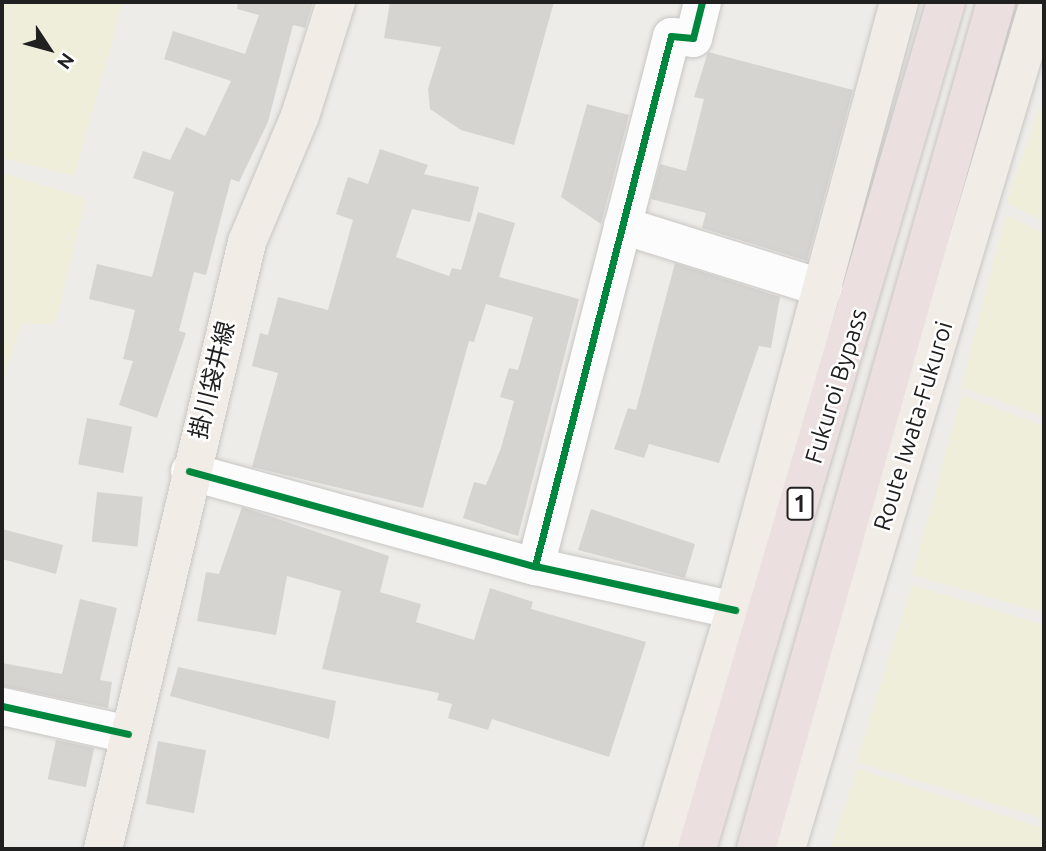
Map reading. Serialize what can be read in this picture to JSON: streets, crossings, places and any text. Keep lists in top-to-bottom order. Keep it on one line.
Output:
{"streets":{"highway":["Fukuroi Bypass","1"],"main road":["掛川袋井線","Route Iwata-Fukuroi"]},"north":"bottom right"}
